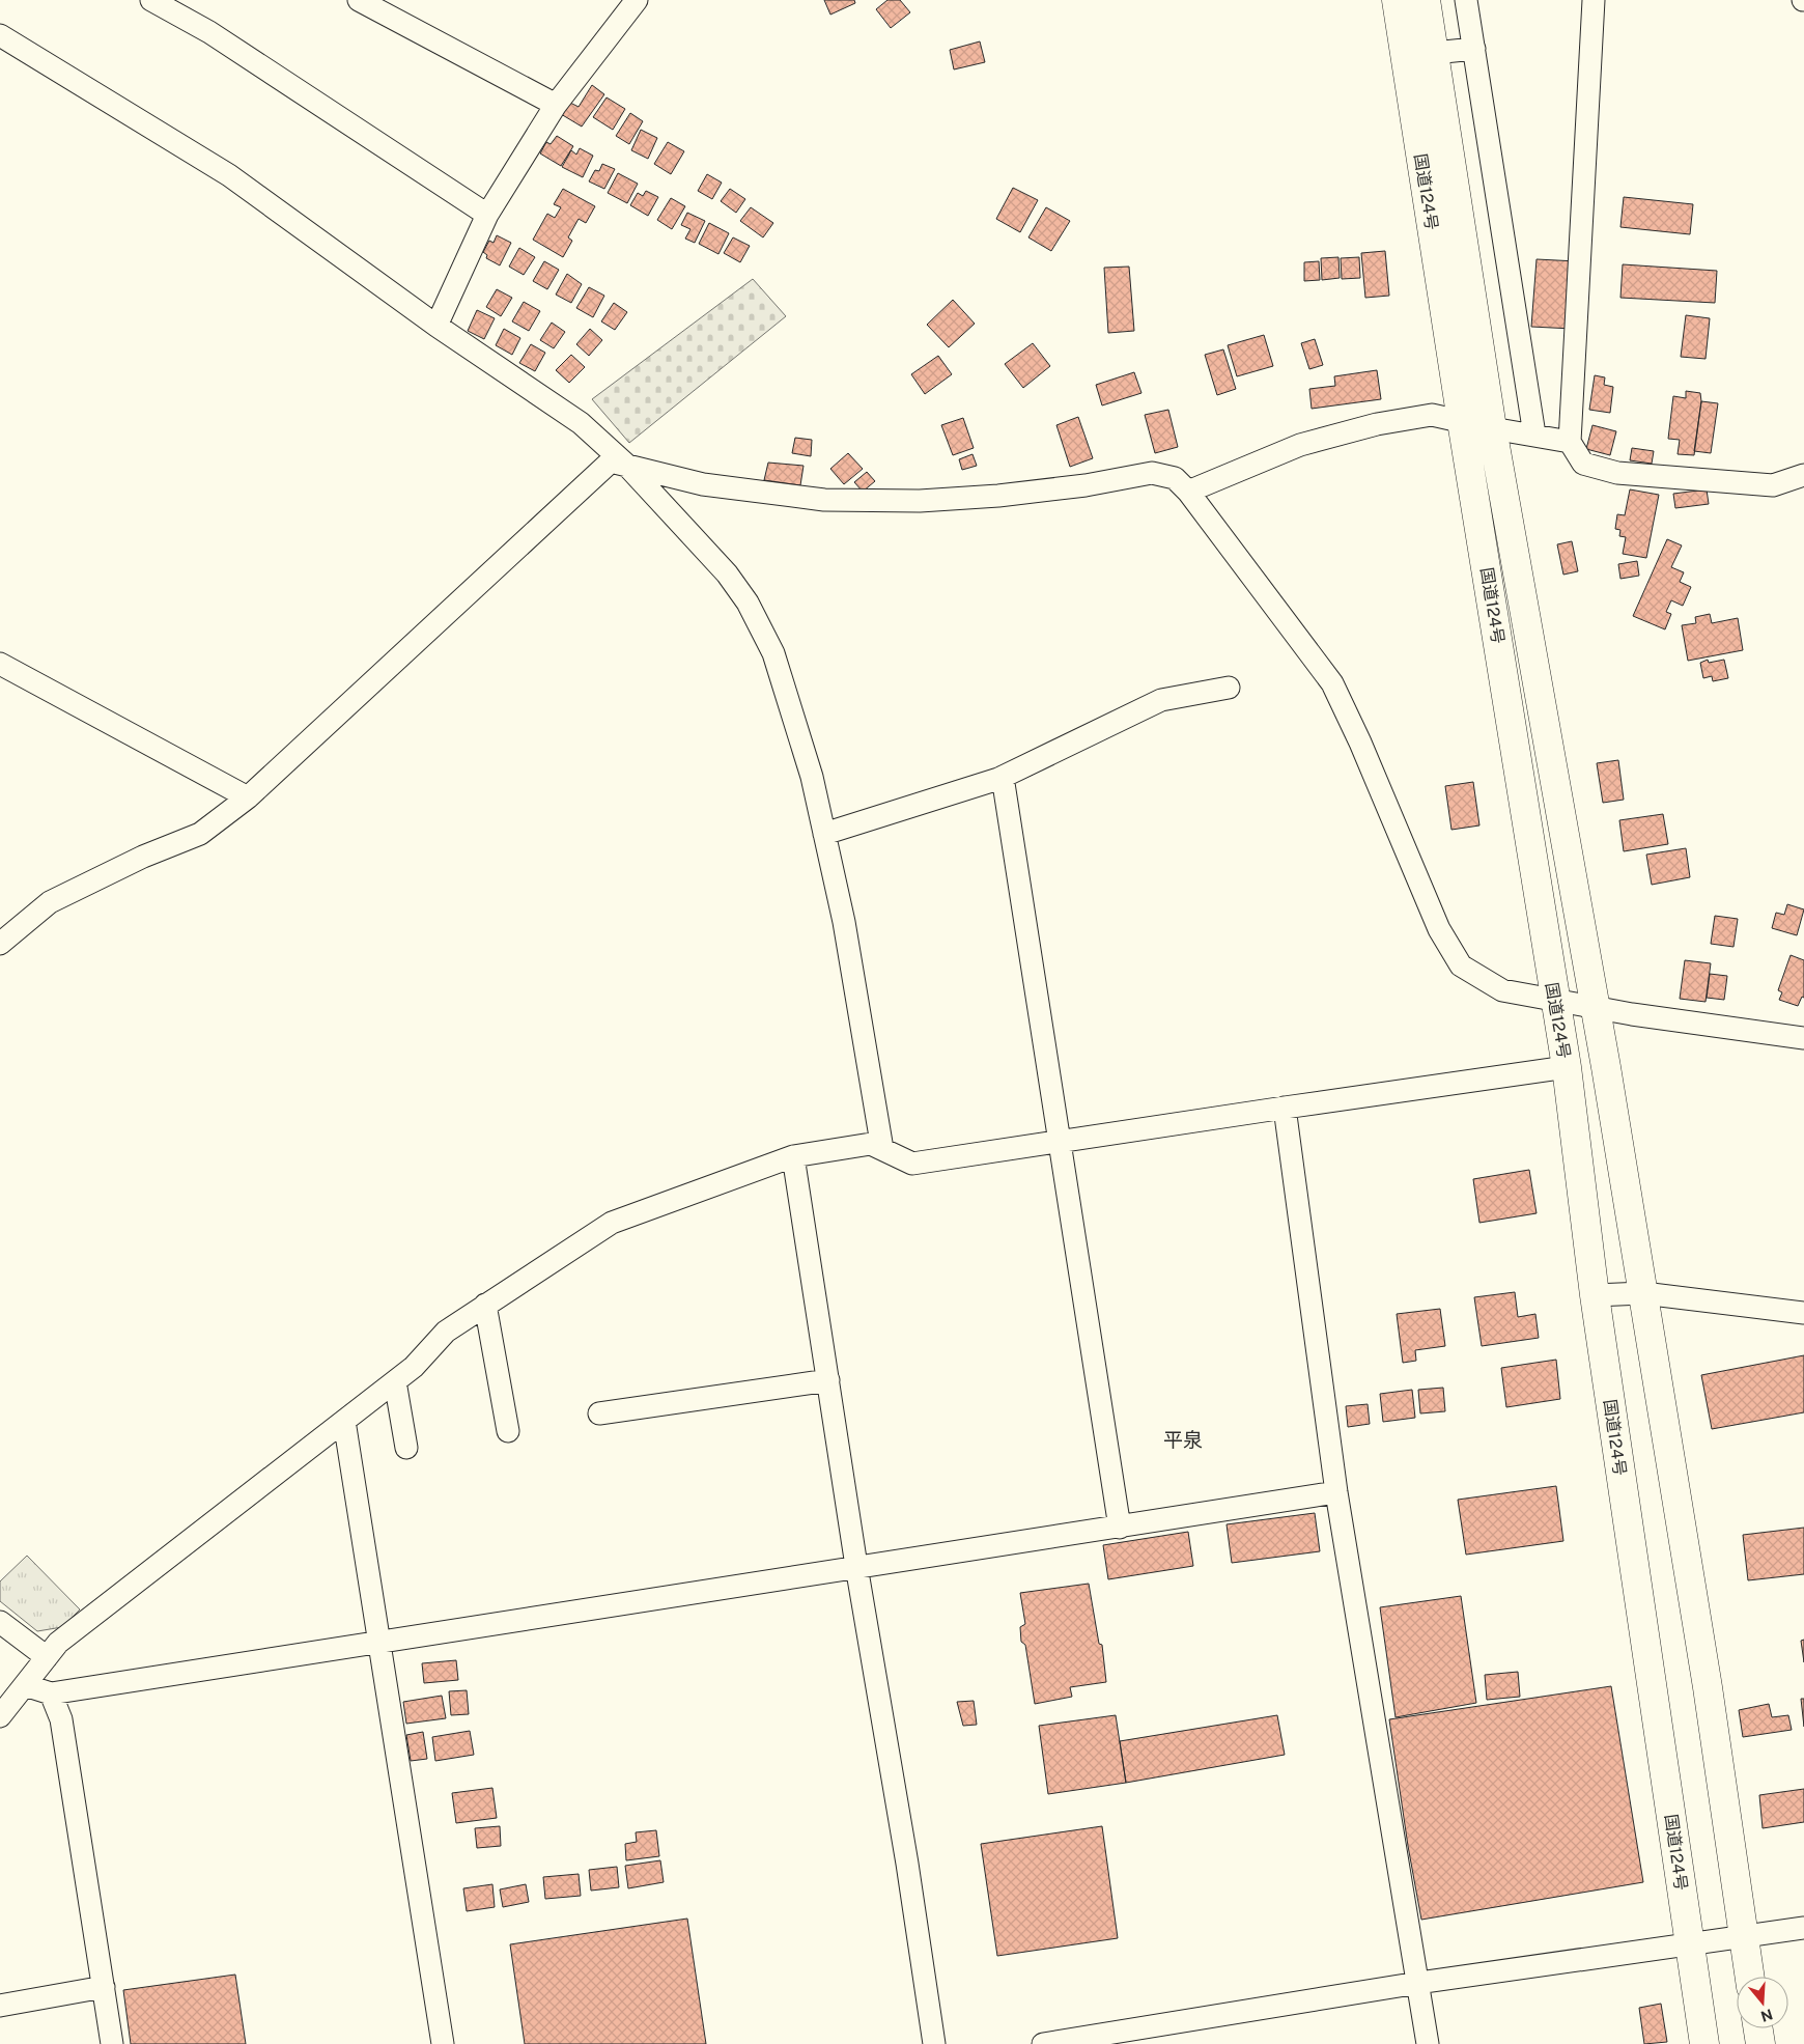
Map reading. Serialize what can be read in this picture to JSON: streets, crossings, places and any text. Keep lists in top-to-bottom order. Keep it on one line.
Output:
{"streets":{"highway":["国道124号"]},"districts":["平泉"],"north":"bottom"}
